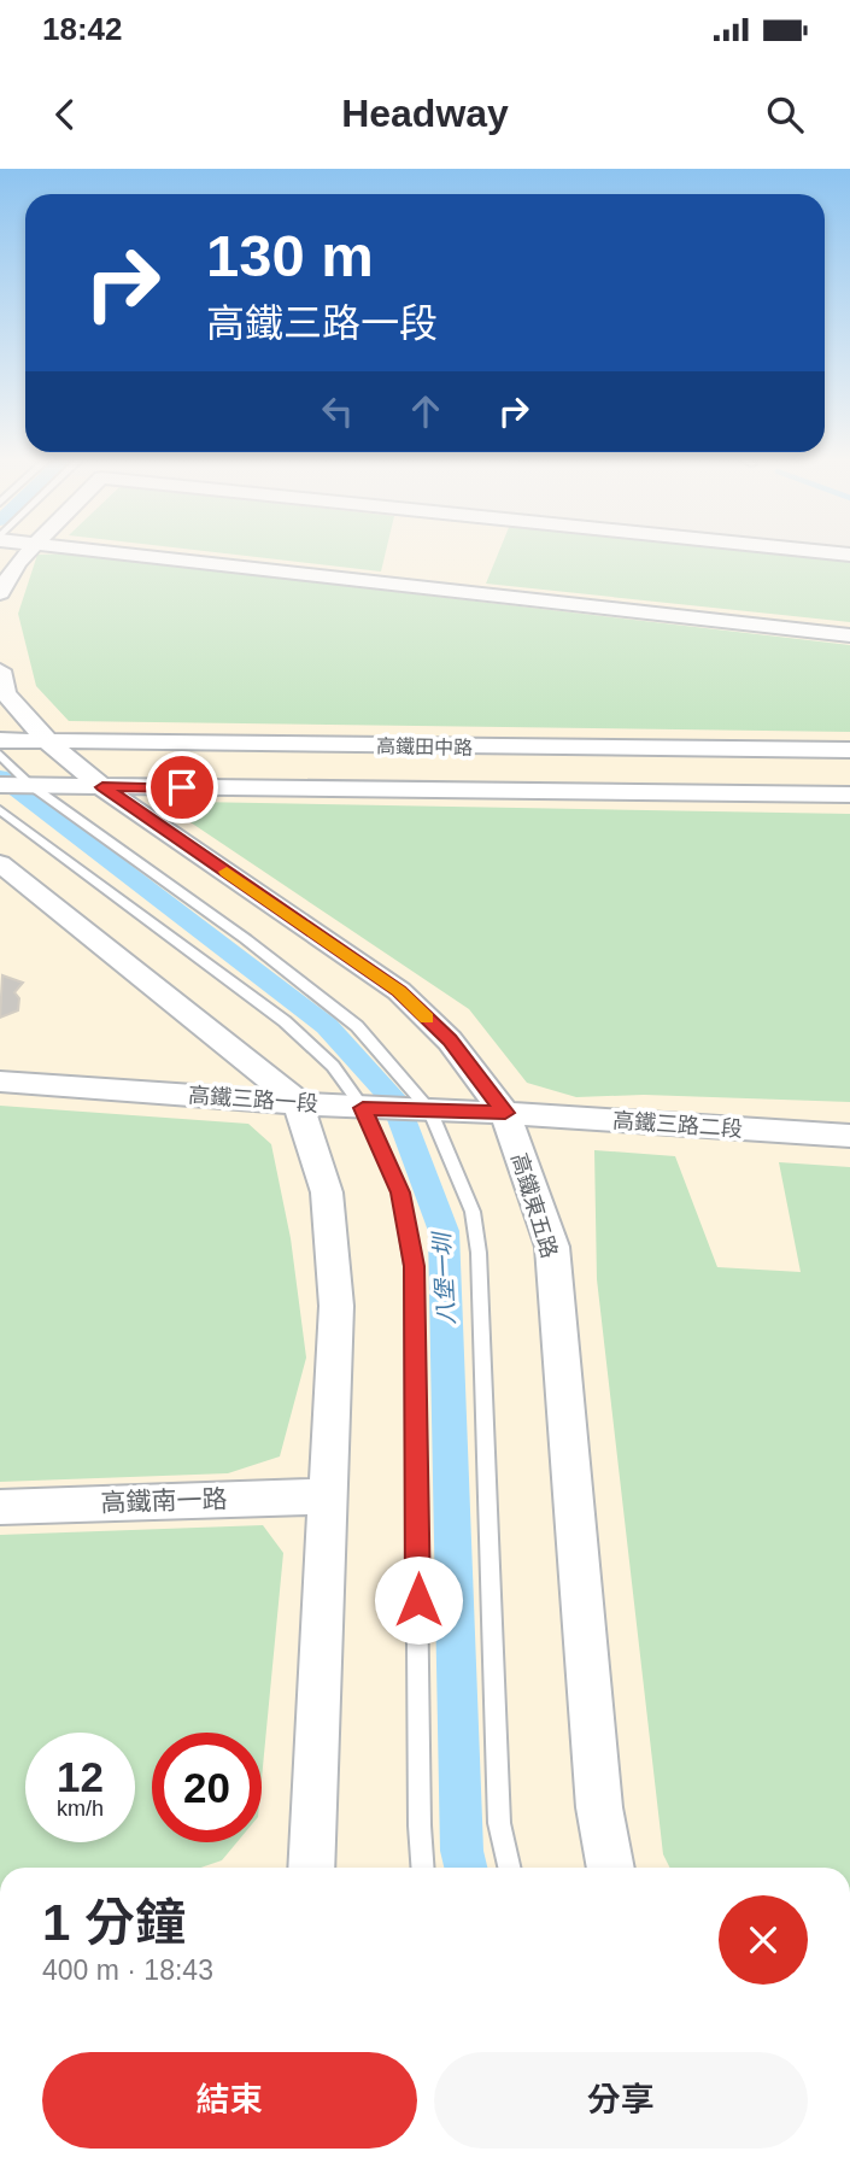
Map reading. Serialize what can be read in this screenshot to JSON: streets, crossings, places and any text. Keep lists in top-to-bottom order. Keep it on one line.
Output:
{"streets":{"street":["高鐵田中路","高鐵三路一段","高鐵三路二段","高鐵東五路","高鐵南一路"]},"crossings":[["高鐵田中路","高鐵東五路"],["高鐵三路一段","高鐵三路二段"],["高鐵三路一段","高鐵東五路"],["高鐵三路二段","高鐵東五路"]],"water":["八堡一圳"],"page":{"status":"18:42","header":"Headway","turn":["130 m","高鐵三路一段"],"speed":"12 km/h","limit":"20","heading":["1 分鐘","400 m · 18:43"],"buttons":["結束","分享"]}}
